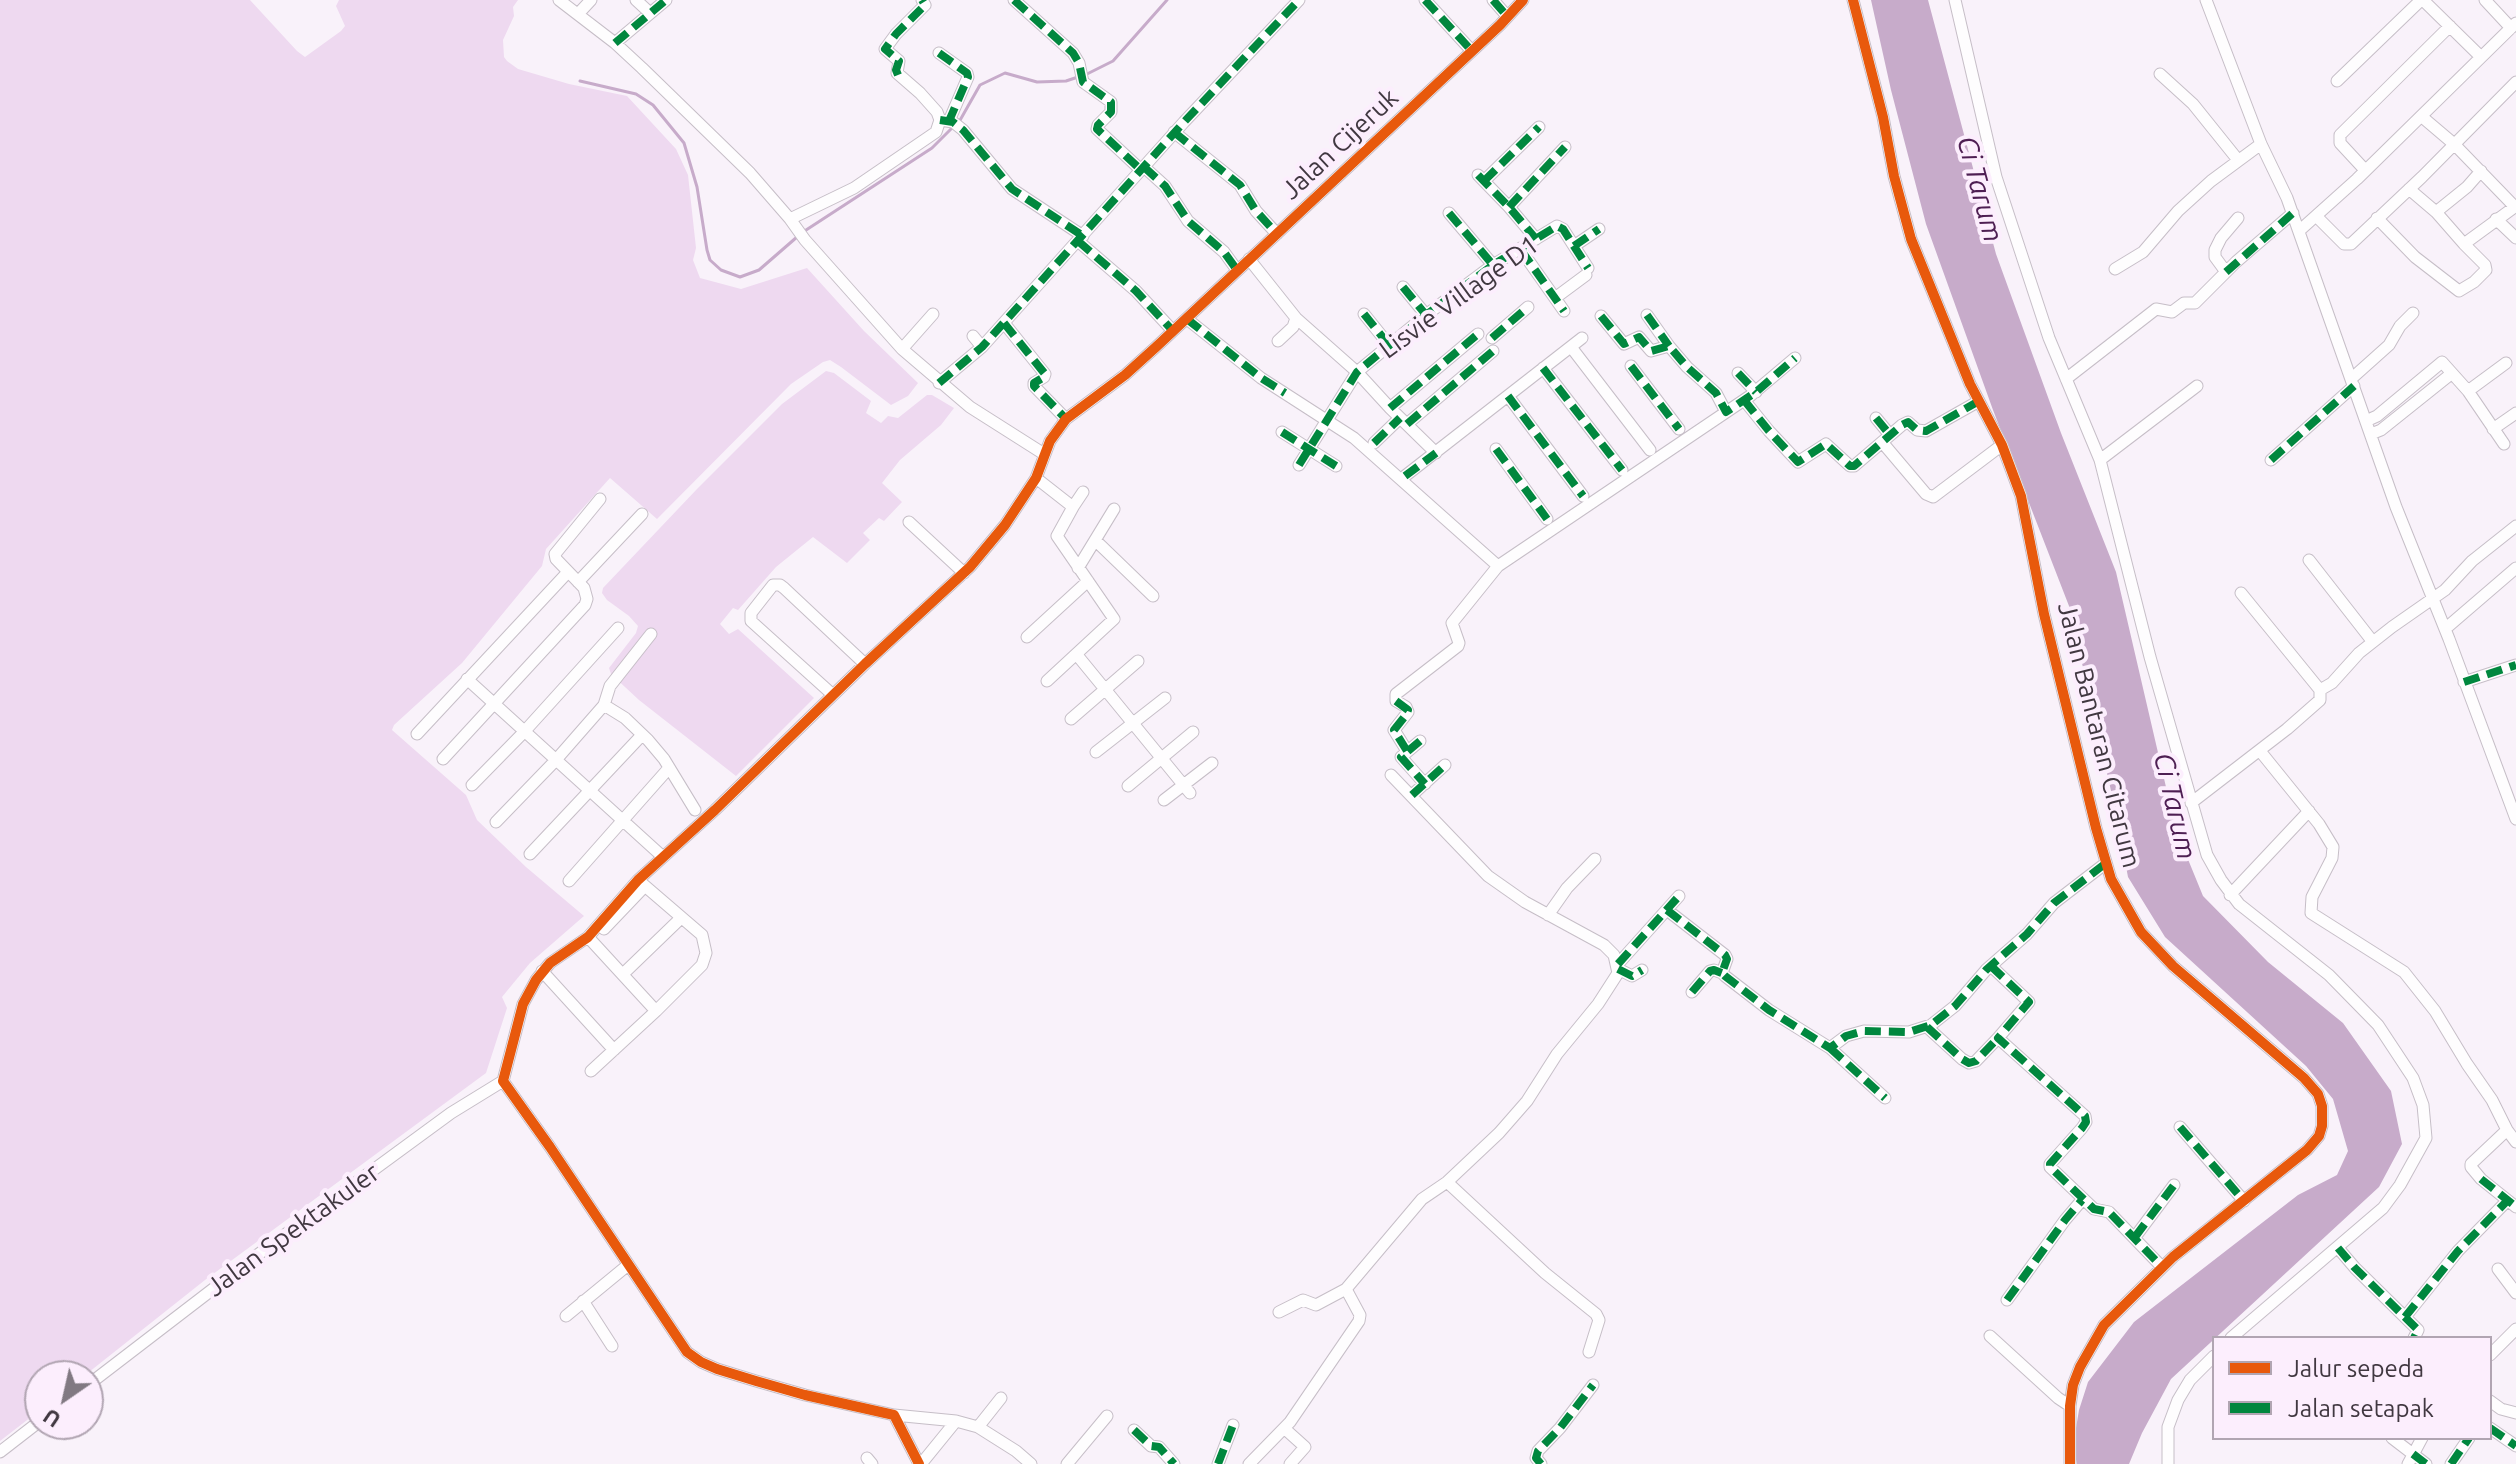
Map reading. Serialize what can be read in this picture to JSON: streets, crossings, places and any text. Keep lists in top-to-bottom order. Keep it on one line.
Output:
{"streets":{"street":["Jalan Cijeruk","Lisvie Village D1","Jalan Bantaran Citarum","Jalan Spektakuler"]},"water":["Ci Tarum"],"legend":["Jalur sepeda","Jalan setapak"],"north":"bottom left"}
